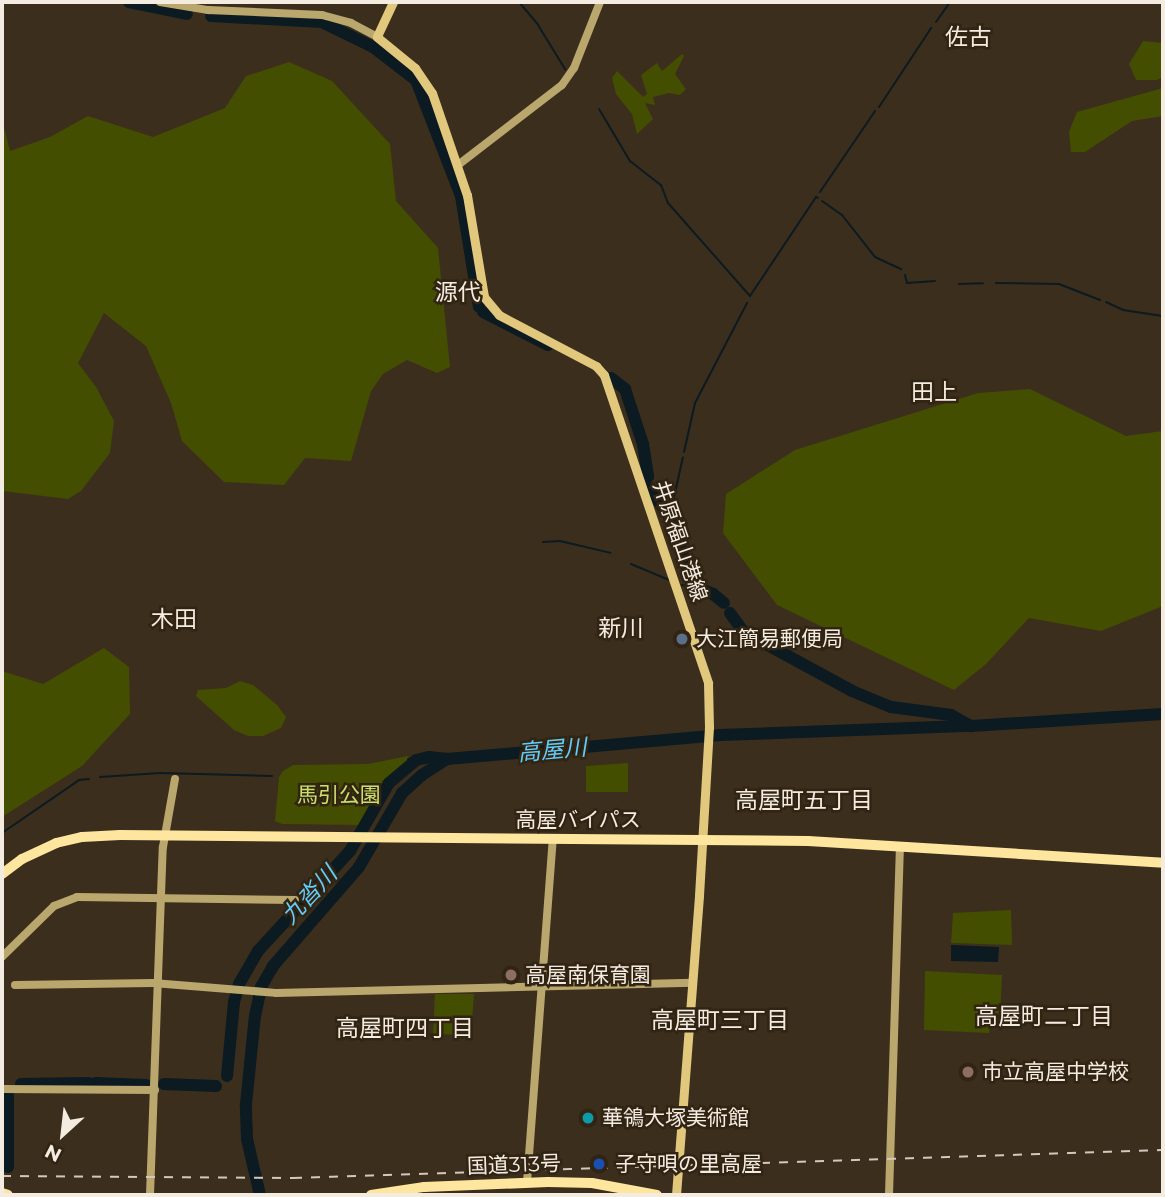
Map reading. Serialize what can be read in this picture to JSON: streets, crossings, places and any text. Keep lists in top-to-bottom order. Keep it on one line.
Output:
{"streets":{"highway":["高屋バイパス","国道313号"],"main road":["井原福山港線"]},"crossings":[["井原福山港線","高屋バイパス"]],"districts":["佐古","源代","田上","木田","新川","高屋町五丁目","高屋町二丁目","高屋町三丁目","高屋町四丁目"],"water":["高屋川","九沓川"],"parks":["馬引公園"],"places":["大江簡易郵便局","高屋南保育園","市立高屋中学校","華鴒大塚美術館","子守唄の里高屋"],"north":"bottom left"}
